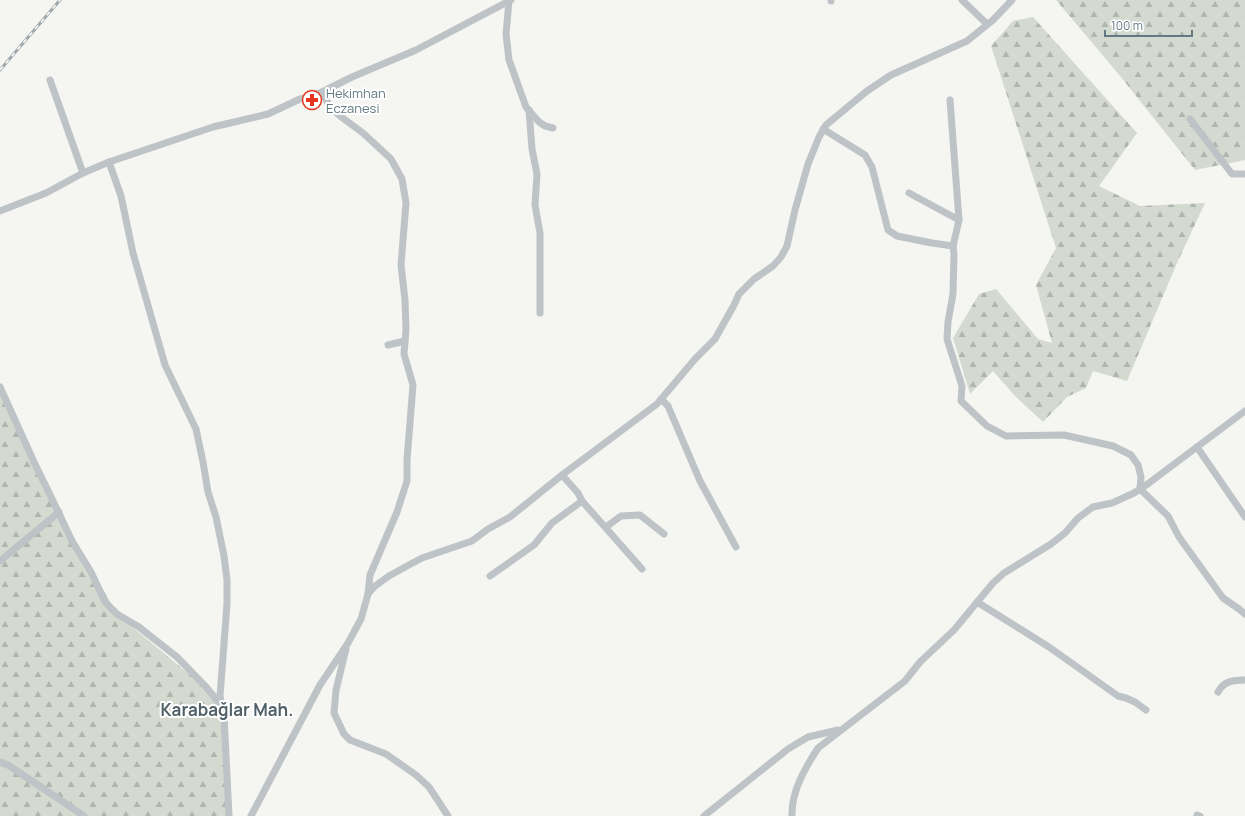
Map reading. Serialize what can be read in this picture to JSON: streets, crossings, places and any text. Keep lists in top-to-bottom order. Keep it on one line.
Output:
{"districts":["Karabağlar Mah."],"places":{"pharmacy":["Hekimhan Eczanesi"]},"scale_bar":"100 m"}
